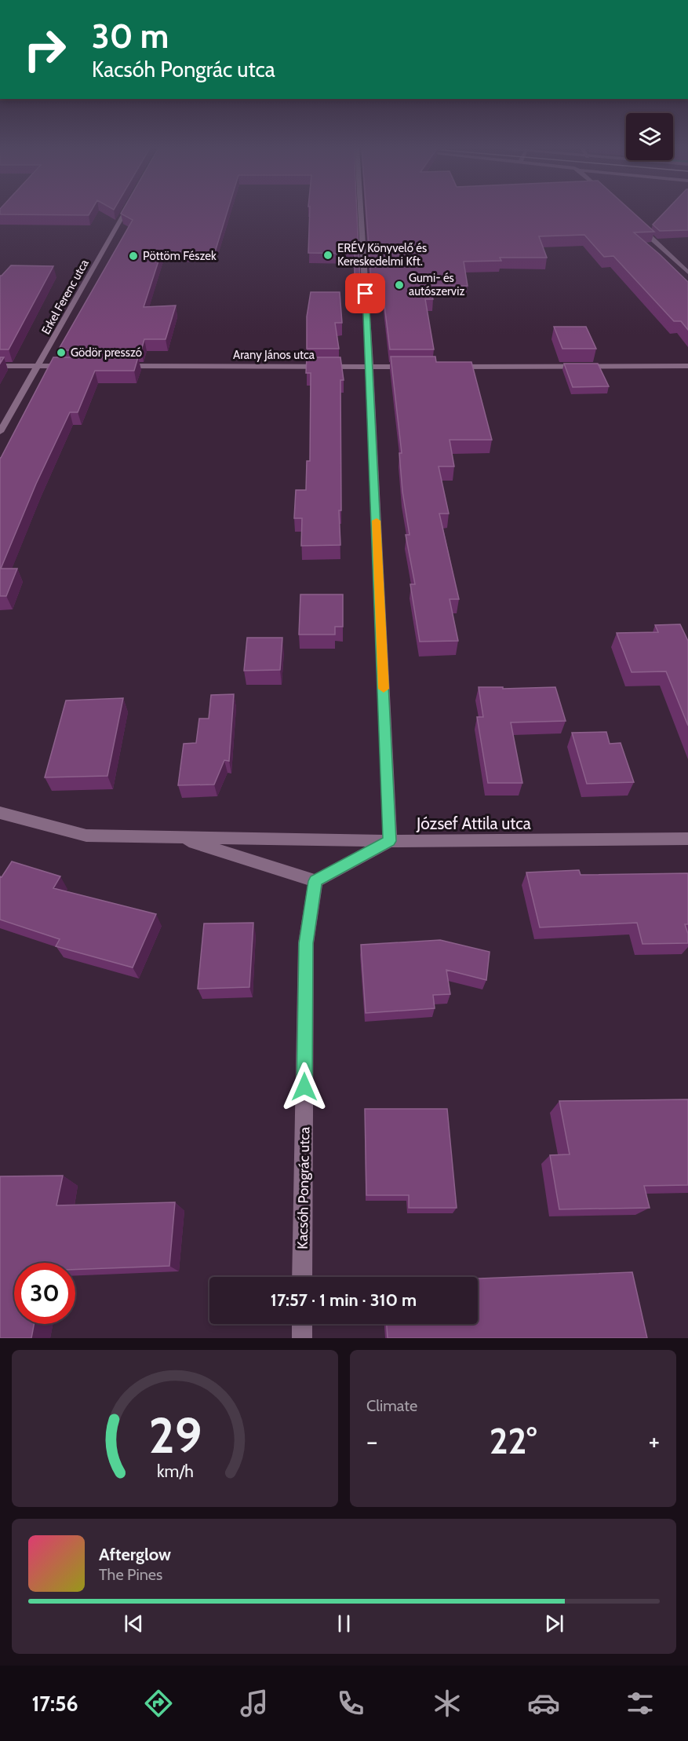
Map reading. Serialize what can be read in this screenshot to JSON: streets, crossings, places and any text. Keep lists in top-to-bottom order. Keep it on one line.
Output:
{"streets":{"street":["Erkel Ferenc utca","Arany János utca","József Attila utca","Kacsóh Pongrác utca"]},"crossings":[["József Attila utca","Kacsóh Pongrác utca"]],"places":["ERÉV Könyvelő és Kereskedelmi Kft.","Pöttöm Fészek","Gumi- és autószerviz","Gödör presszó"],"page":{"turn":["30 m","Kacsóh Pongrác utca"],"limit":"30","trip":"17:57 · 1 min · 310 m","tile":"Climate","heat":["−","22°","+"],"song":["Afterglow","The Pines"],"tabs":"17:56","gauge":["29","km/h"]}}
